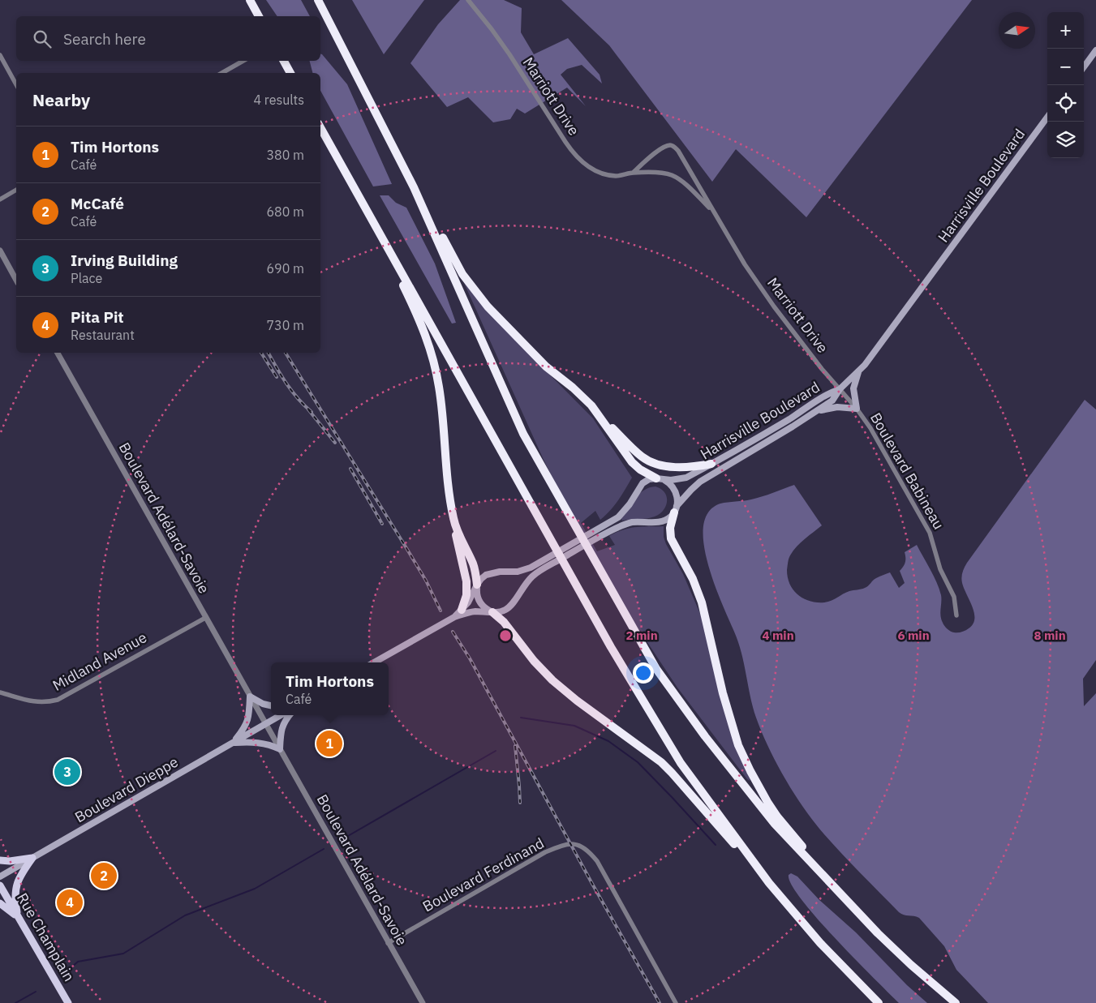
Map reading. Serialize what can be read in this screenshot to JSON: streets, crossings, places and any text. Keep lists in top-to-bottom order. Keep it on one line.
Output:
{"streets":{"main road":["Harrisville Boulevard","Boulevard Dieppe","Rue Champlain"],"street":["Marriott Drive","Boulevard Babineau","Boulevard Adélard-Savoie","Midland Avenue","Boulevard Ferdinand"]},"crossings":[["Marriott Drive","Harrisville Boulevard"],["Marriott Drive","Boulevard Babineau"],["Boulevard Adélard-Savoie","Midland Avenue"],["Boulevard Adélard-Savoie","Boulevard Dieppe"],["Boulevard Adélard-Savoie","Boulevard Ferdinand"]],"north":"right","page":{"map_buttons":["+","−"],"search":"Search here","heading":["Nearby","4 results"],"list":[{"mark":"1","name":"Tim Hortons","note":"Café","value":"380 m"},{"mark":"2","name":"McCafé","note":"Café","value":"680 m"},{"mark":"3","name":"Irving Building","note":"Place","value":"690 m"},{"mark":"4","name":"Pita Pit","note":"Restaurant","value":"730 m"}],"popup":["Tim Hortons","Café"],"pins":["1","3","2","4"]},"rings":["2 min","4 min","6 min","8 min"]}
